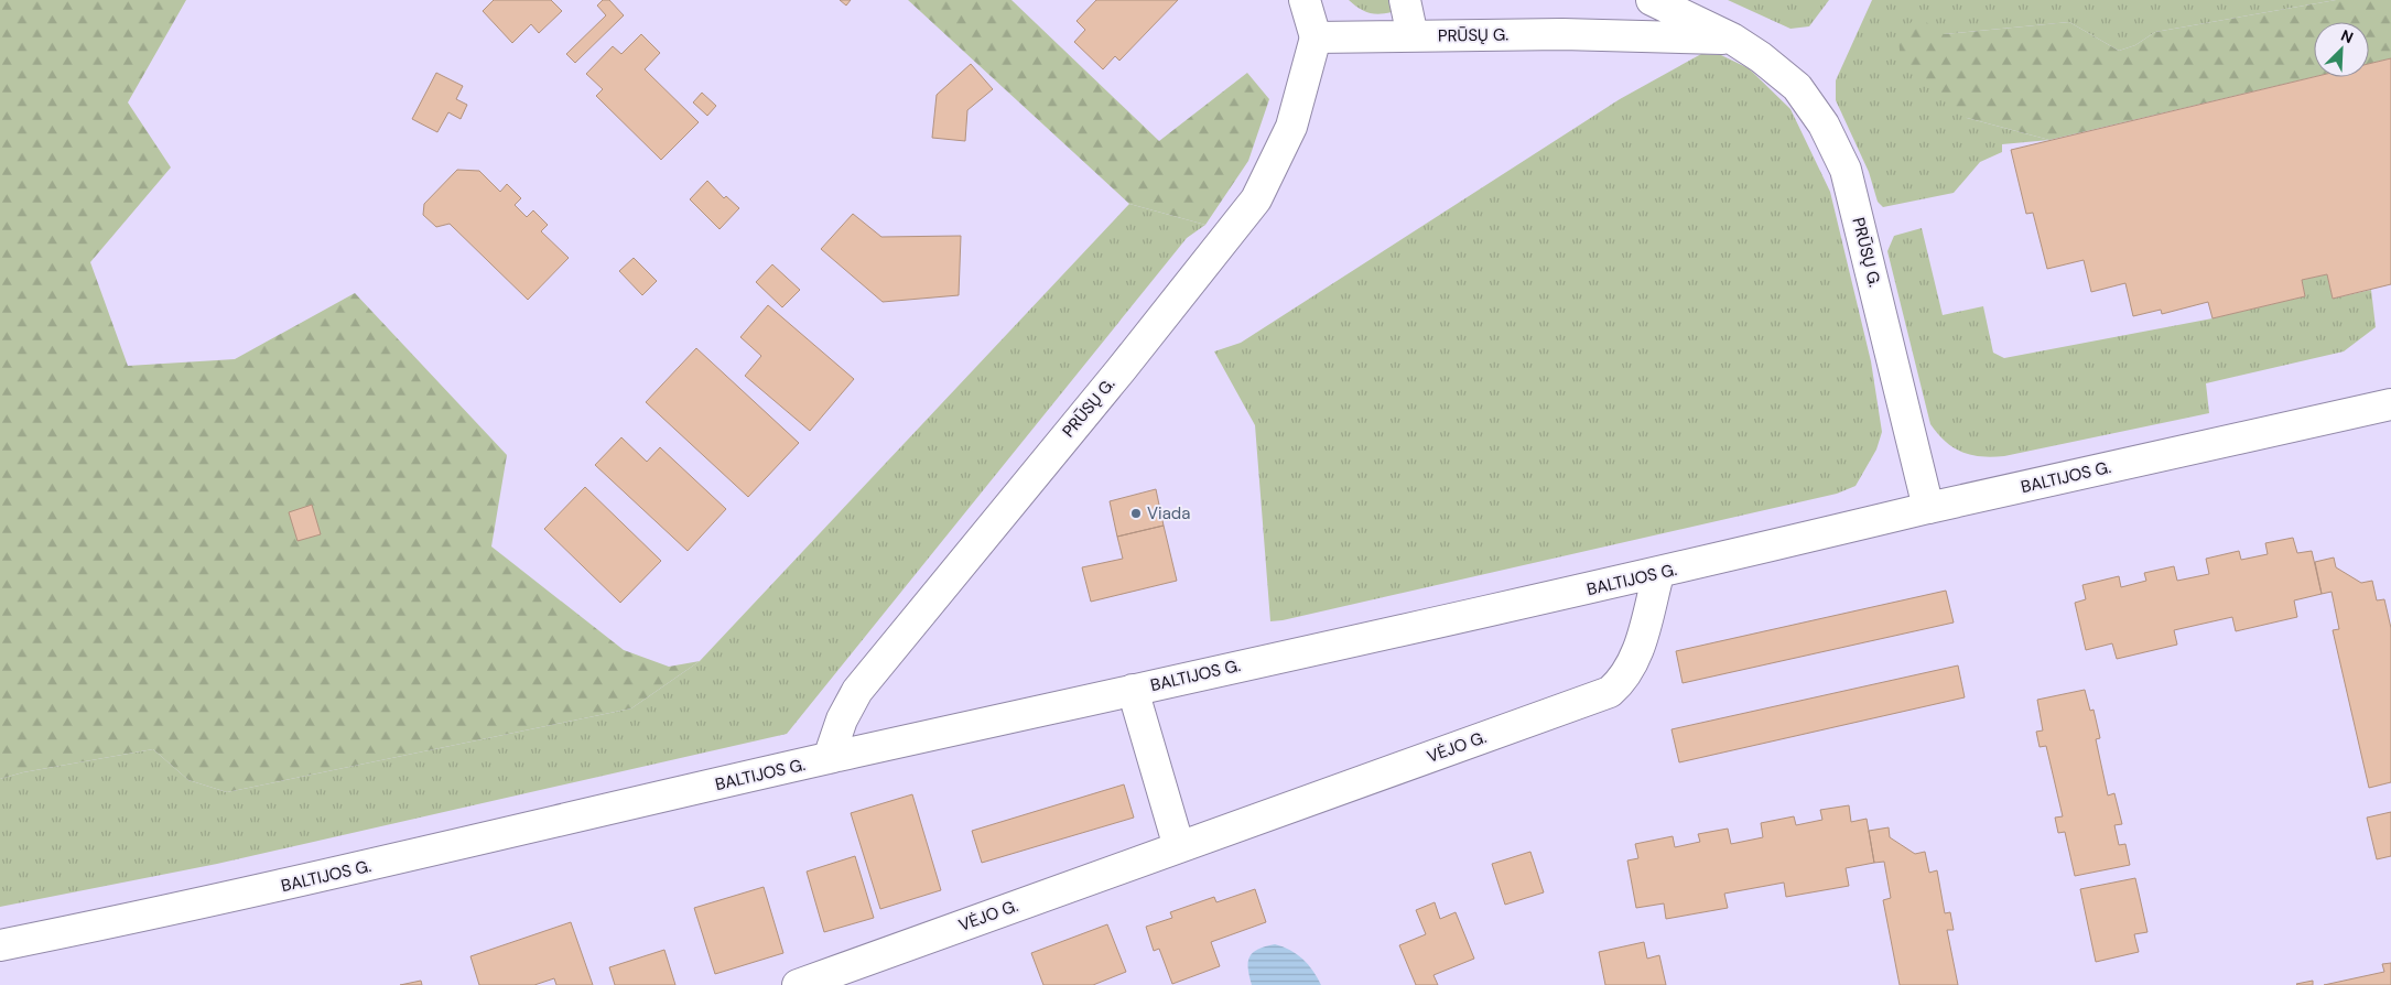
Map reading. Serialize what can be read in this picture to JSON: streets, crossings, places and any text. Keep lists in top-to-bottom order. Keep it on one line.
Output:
{"streets":{"street":["PRŪSŲ G.","BALTIJOS G.","VĖJO G."]},"crossings":[["PRŪSŲ G.","BALTIJOS G."],["BALTIJOS G.","VĖJO G."]],"places":["Viada"],"north":"top right"}
